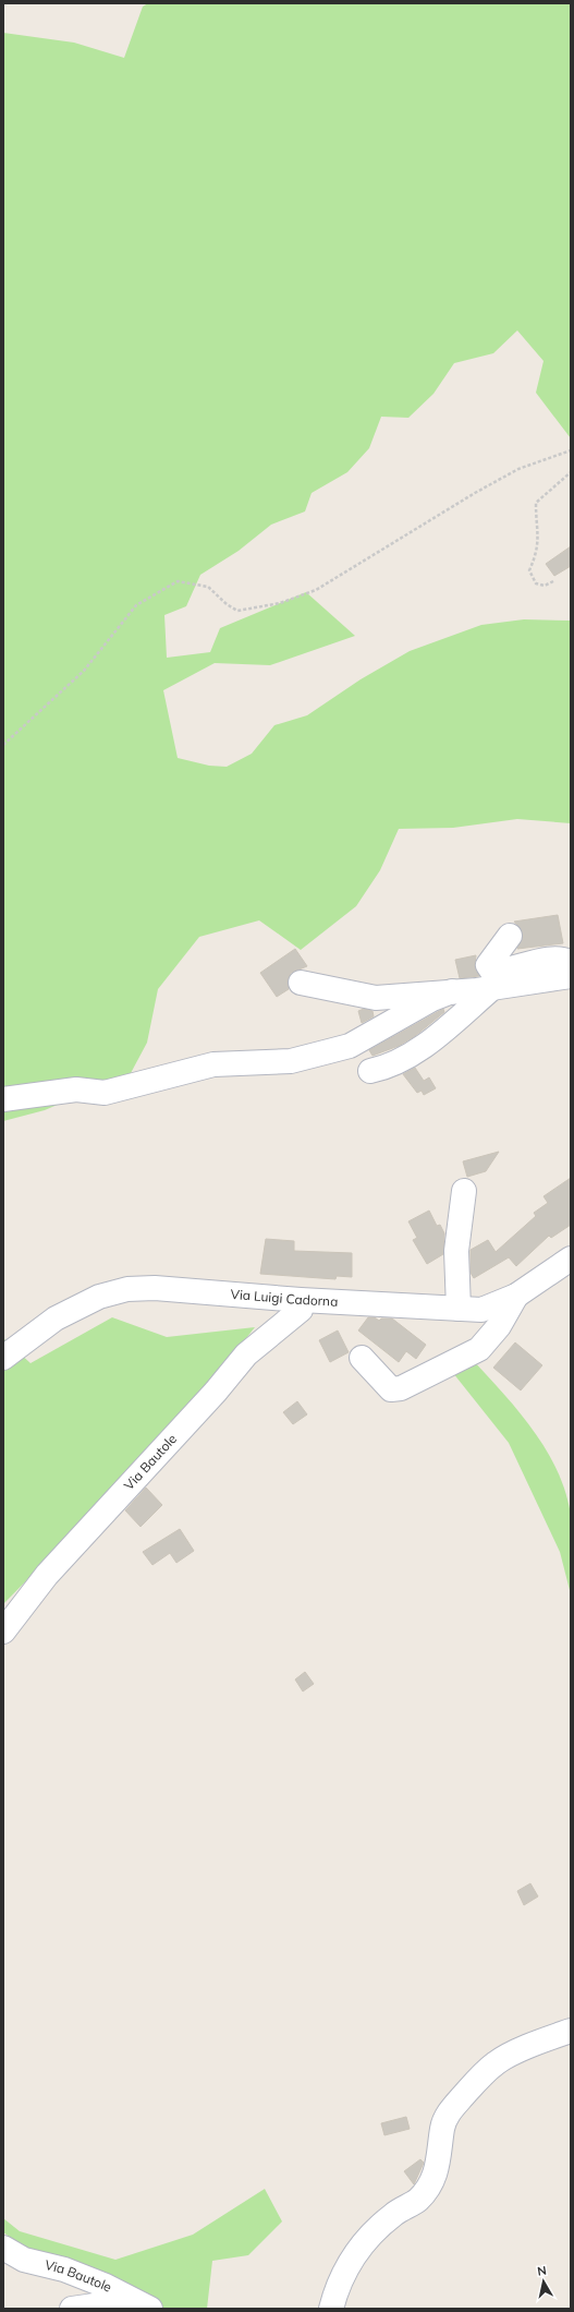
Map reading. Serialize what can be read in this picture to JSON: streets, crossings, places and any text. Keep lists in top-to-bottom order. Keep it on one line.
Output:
{"streets":{"street":["Via Luigi Cadorna","Via Bautole"]},"crossings":[["Via Luigi Cadorna","Via Bautole"]],"north":"top"}
